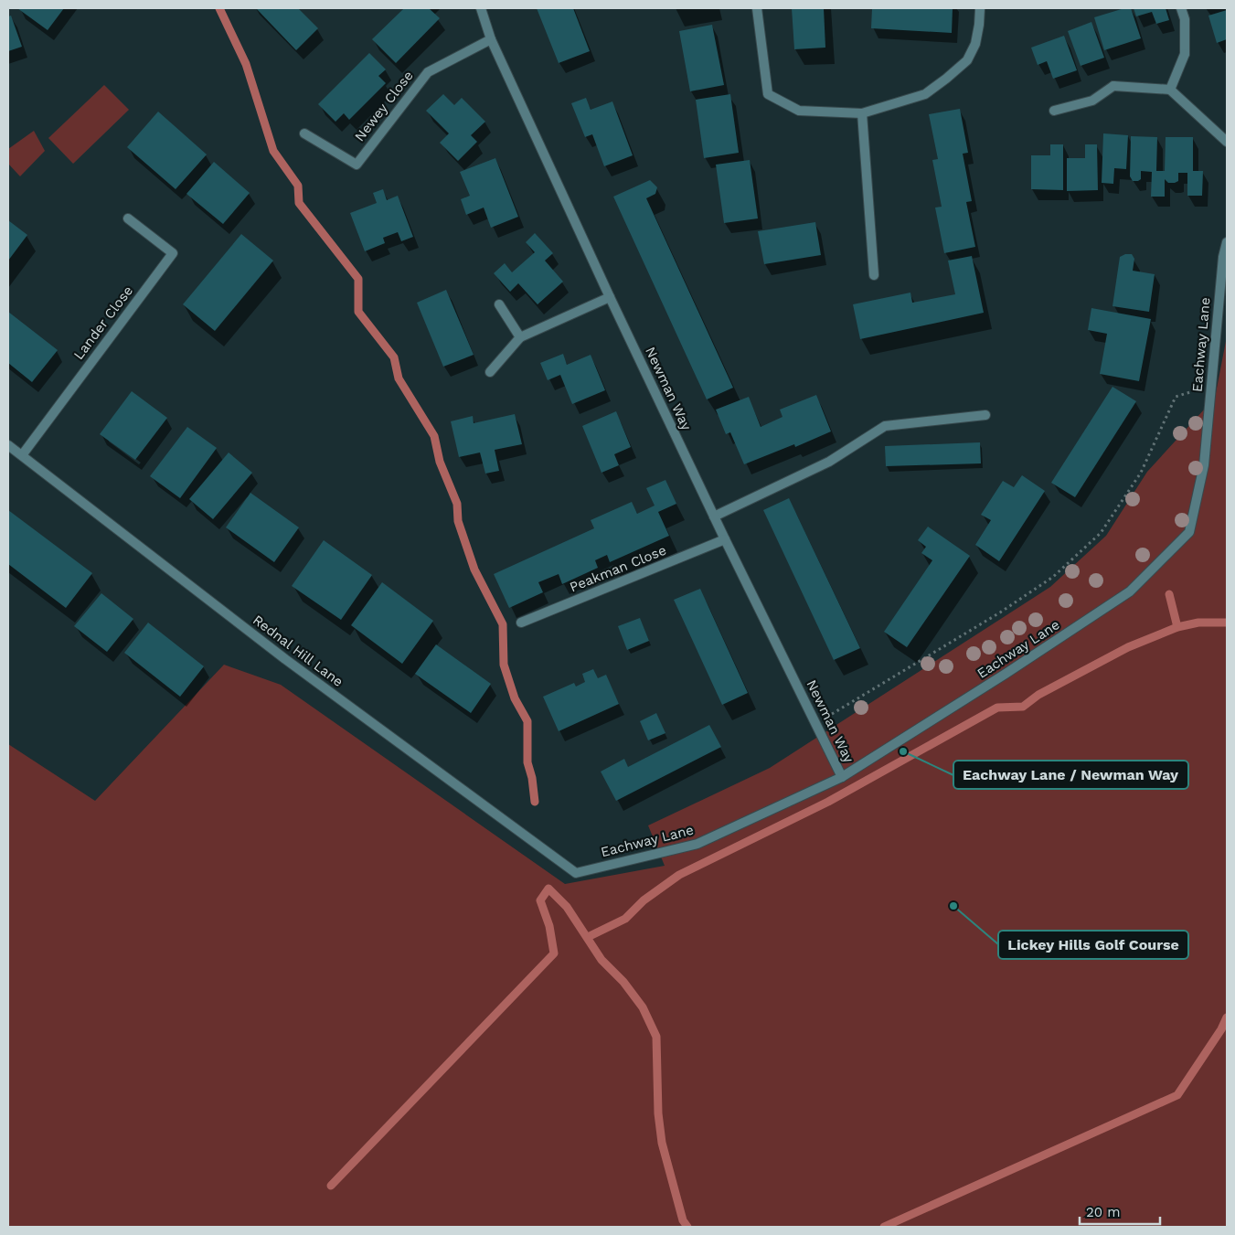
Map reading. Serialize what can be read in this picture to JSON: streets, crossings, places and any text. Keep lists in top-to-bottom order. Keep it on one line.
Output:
{"streets":{"street":["Newey Close","Lander Close","Eachway Lane","Newman Way","Peakman Close","Rednal Hill Lane"]},"crossings":[["Newey Close","Newman Way"],["Lander Close","Rednal Hill Lane"],["Eachway Lane","Newman Way"],["Eachway Lane","Rednal Hill Lane"],["Newman Way","Peakman Close"]],"places":["Eachway Lane / Newman Way","Lickey Hills Golf Course"],"scale_bar":"20 m"}
